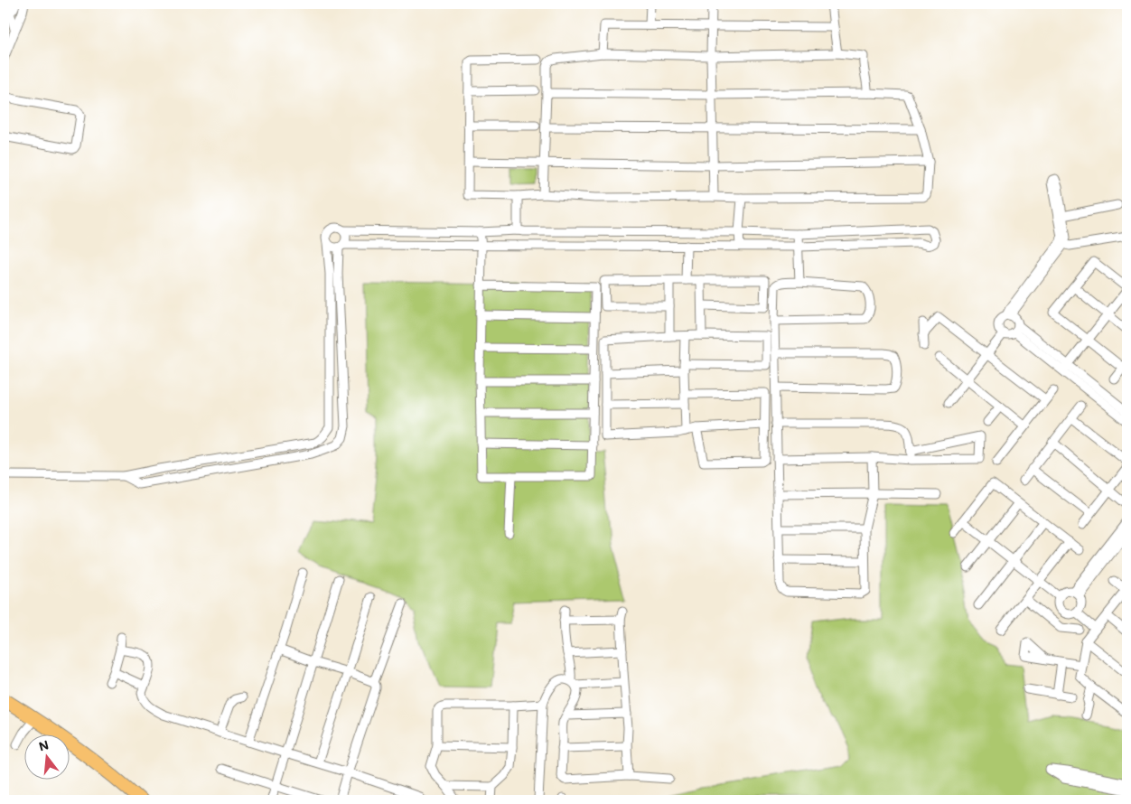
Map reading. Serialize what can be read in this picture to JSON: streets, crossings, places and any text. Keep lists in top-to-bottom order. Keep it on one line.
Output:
{"north":"top"}
